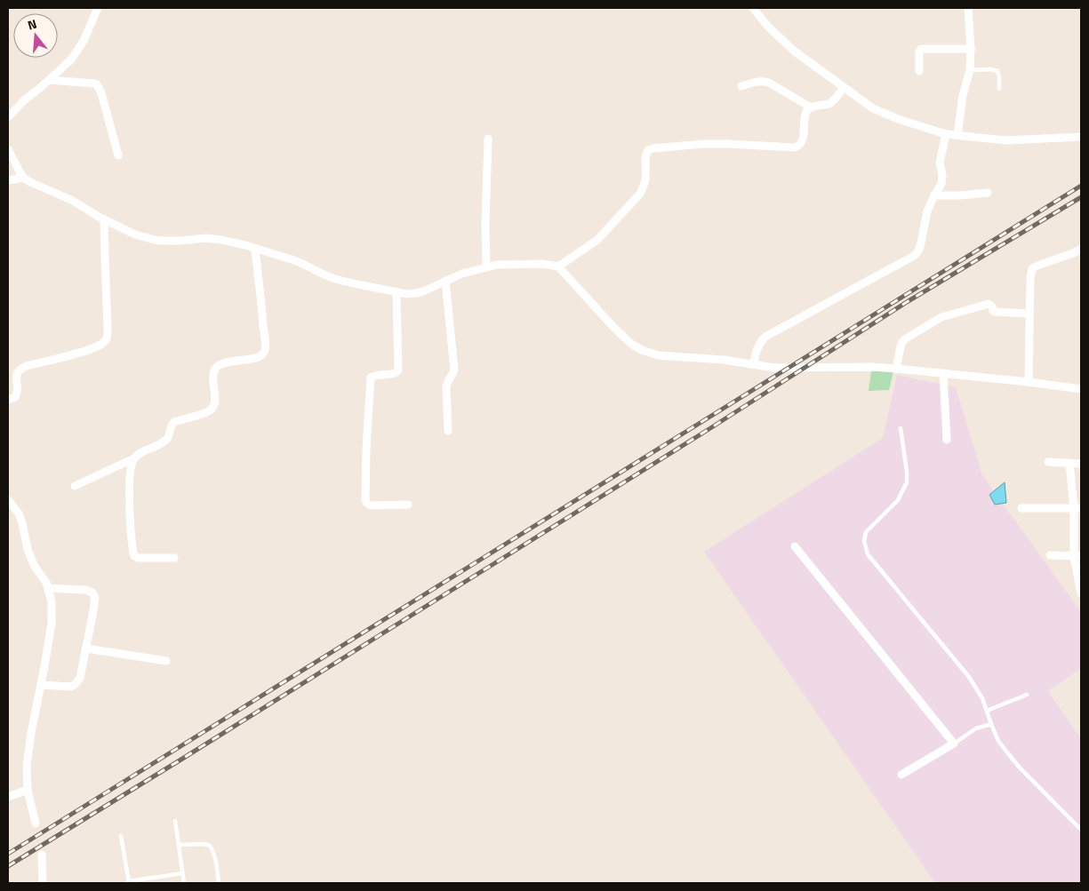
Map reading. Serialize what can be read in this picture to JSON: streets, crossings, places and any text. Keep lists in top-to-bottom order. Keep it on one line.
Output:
{"north":"top"}
